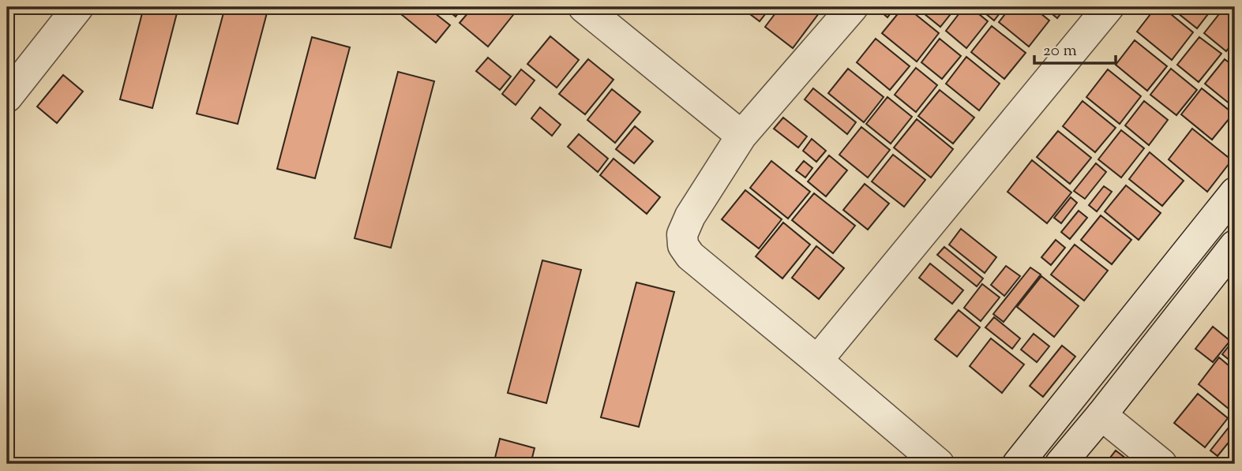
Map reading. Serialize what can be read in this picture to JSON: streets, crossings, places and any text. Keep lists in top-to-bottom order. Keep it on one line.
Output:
{"scale_bar":"20 m"}
